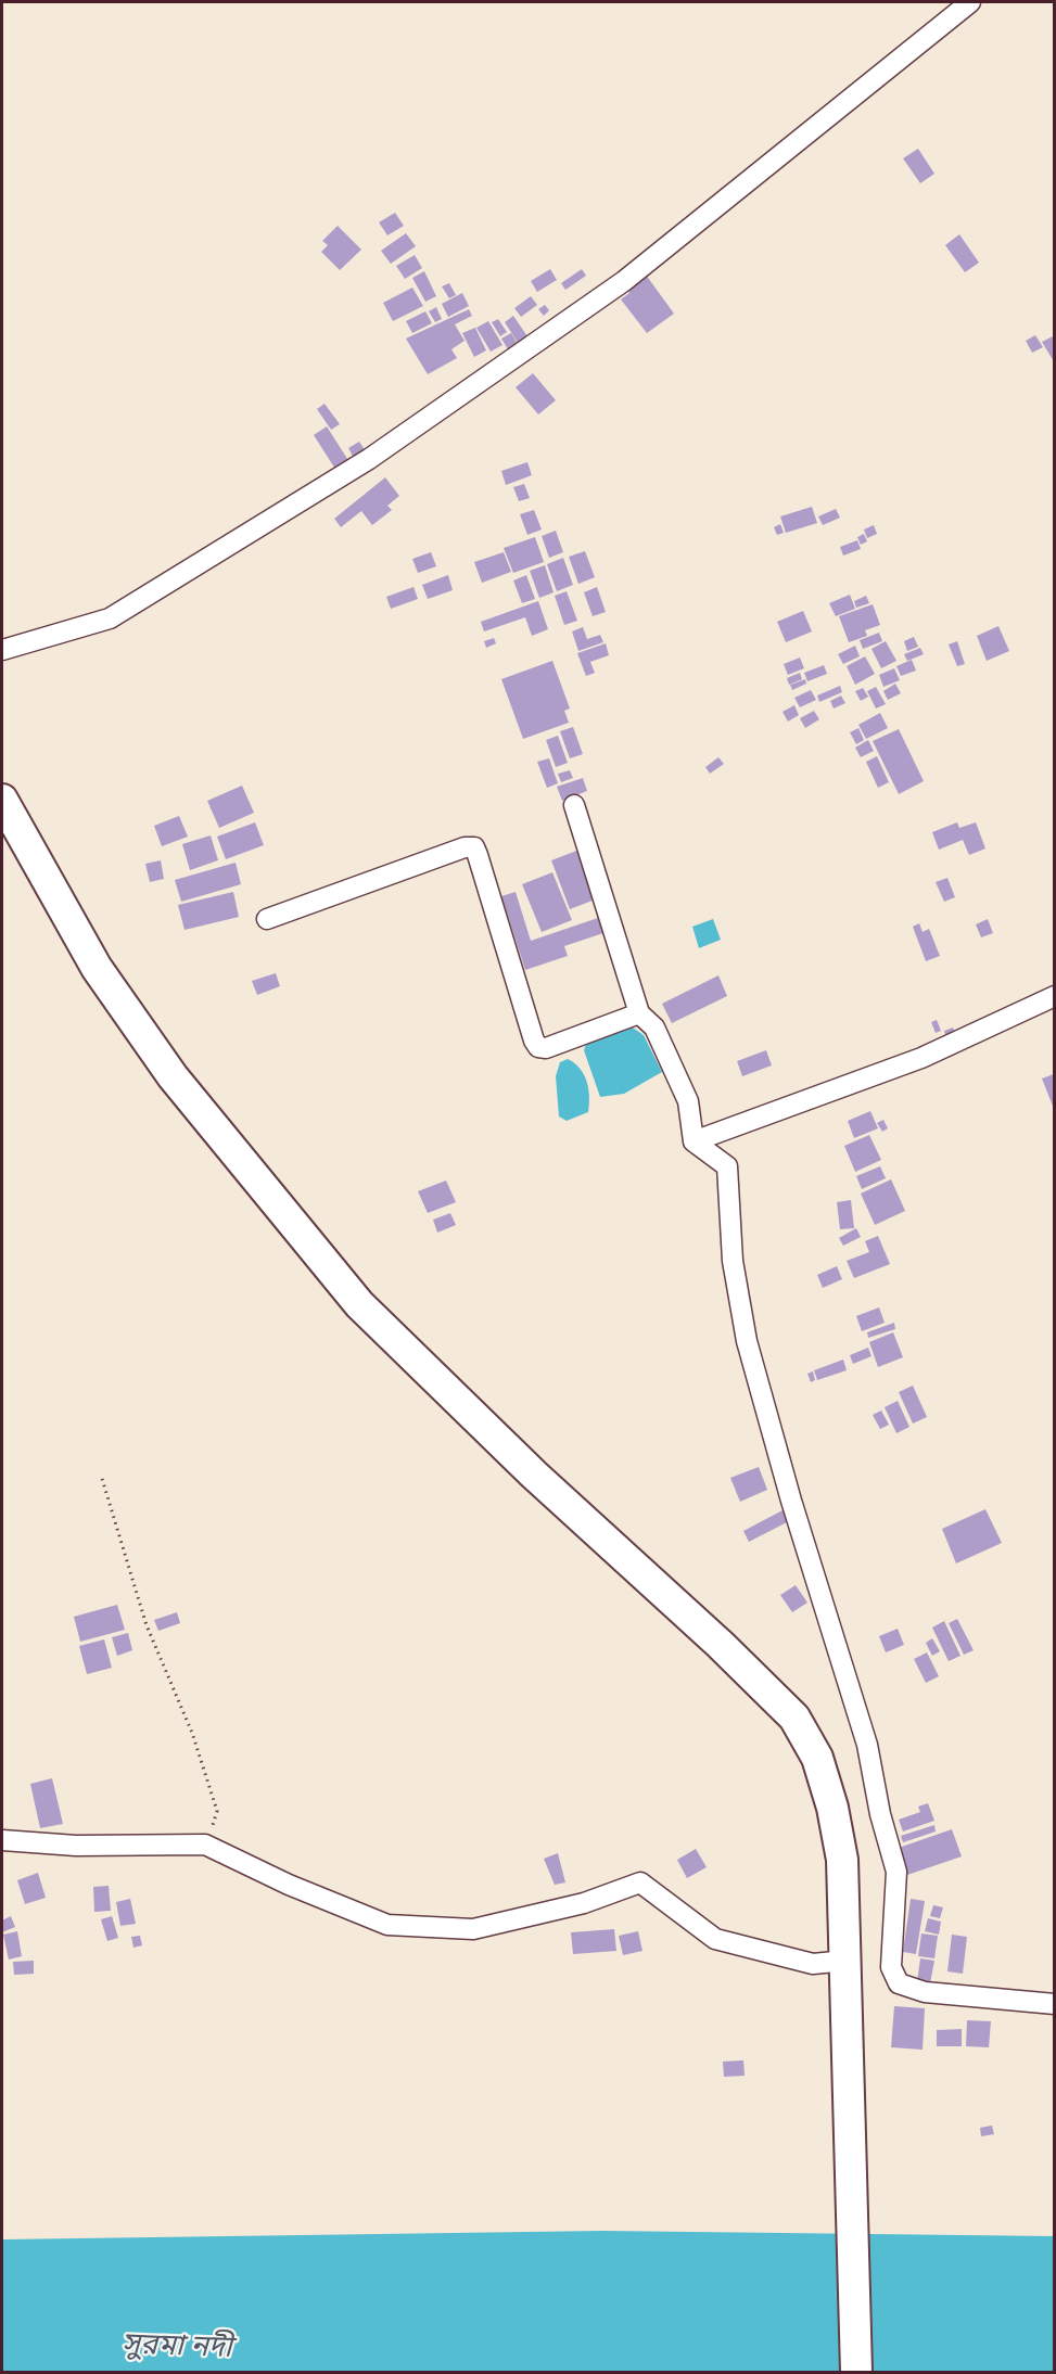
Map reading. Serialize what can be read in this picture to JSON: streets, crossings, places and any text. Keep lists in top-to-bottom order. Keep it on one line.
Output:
{"water":["সুরমা নদী"]}
